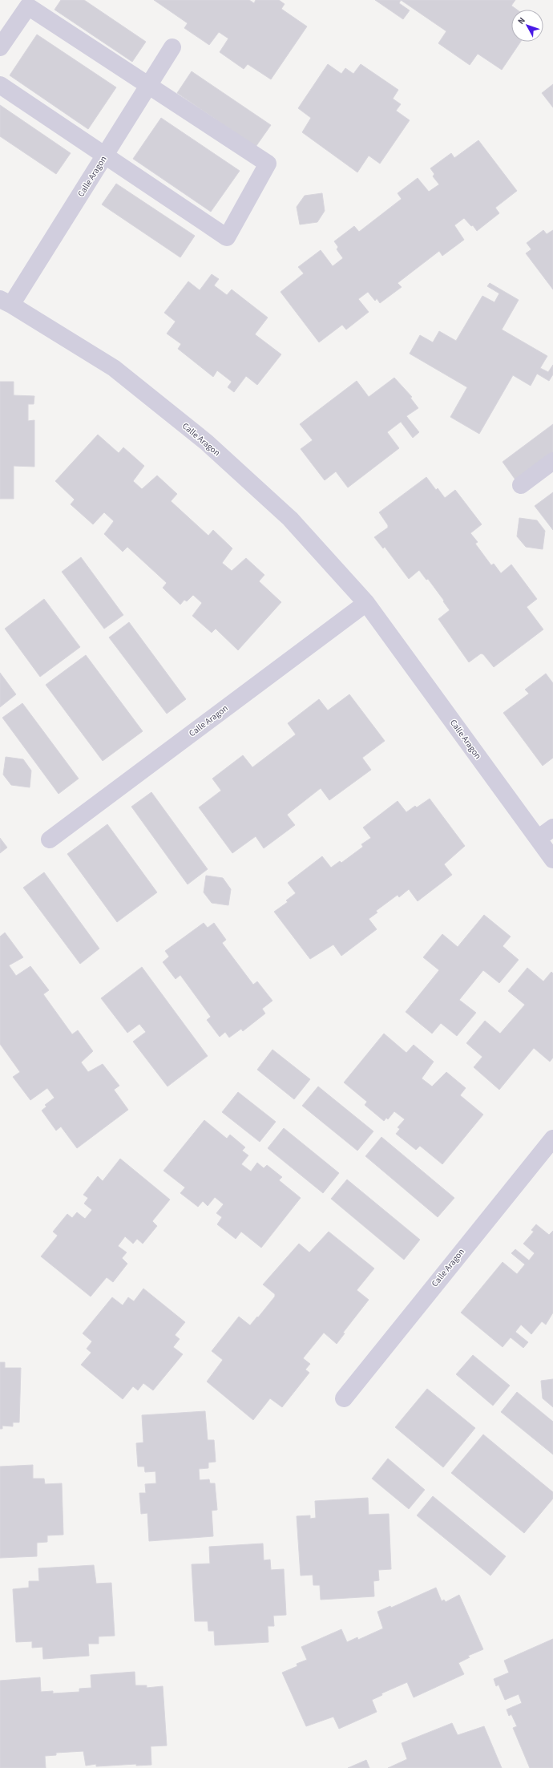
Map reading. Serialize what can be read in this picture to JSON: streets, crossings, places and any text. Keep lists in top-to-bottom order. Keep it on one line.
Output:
{"streets":{"street":["Calle Aragon"]},"north":"top left"}
